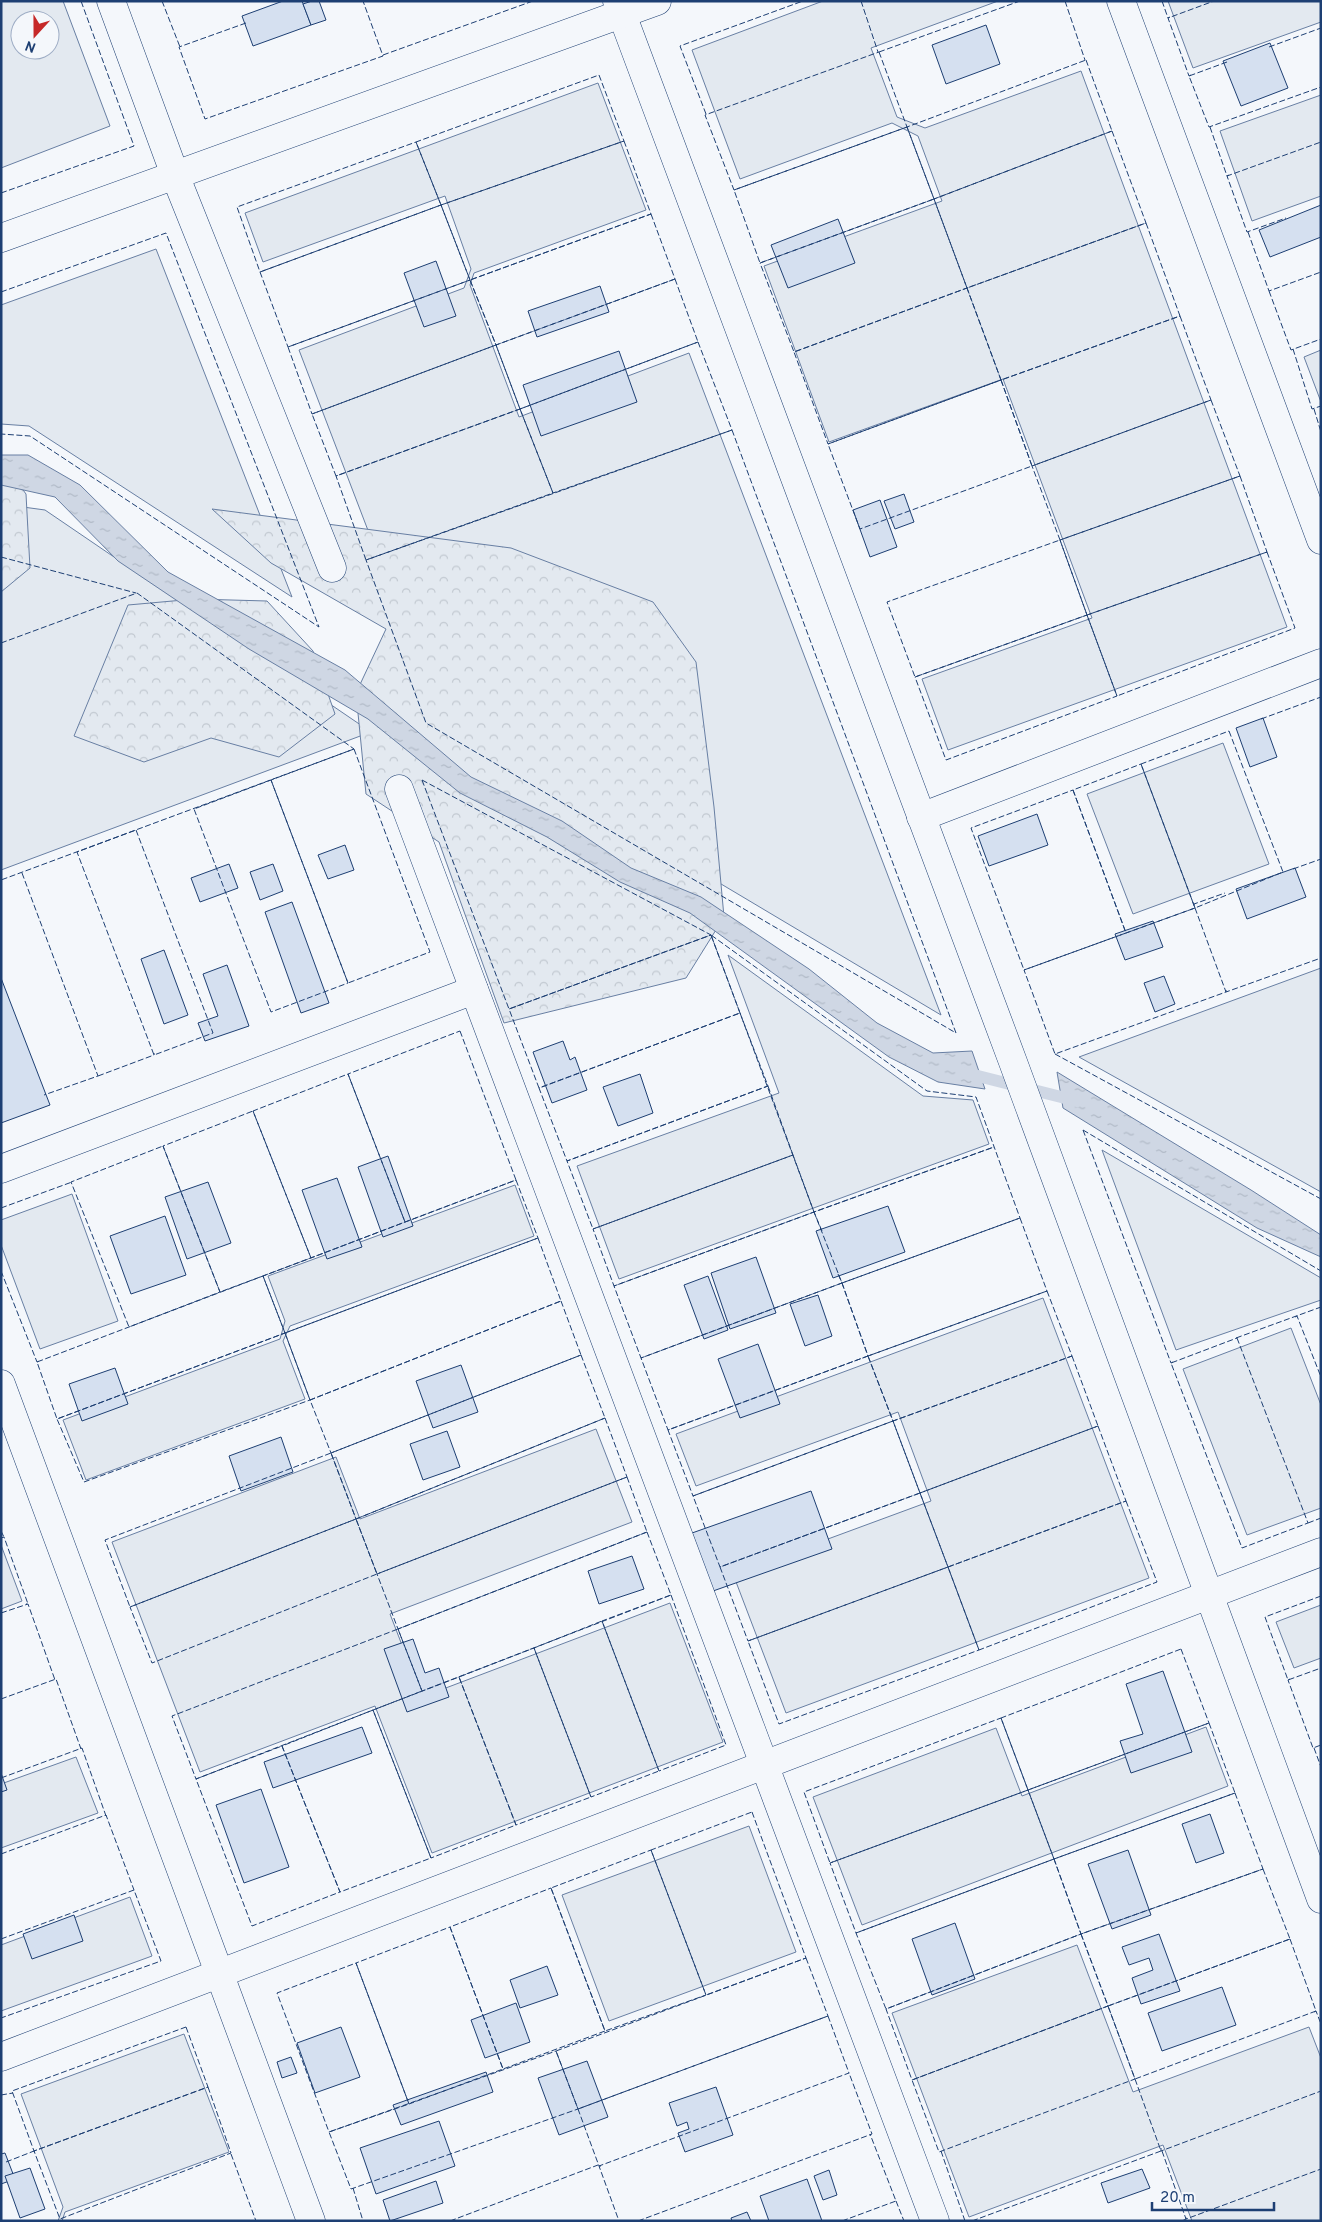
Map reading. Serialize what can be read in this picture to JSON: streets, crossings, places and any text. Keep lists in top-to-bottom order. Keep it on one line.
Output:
{"scale_bar":"20 m","north":"bottom"}
